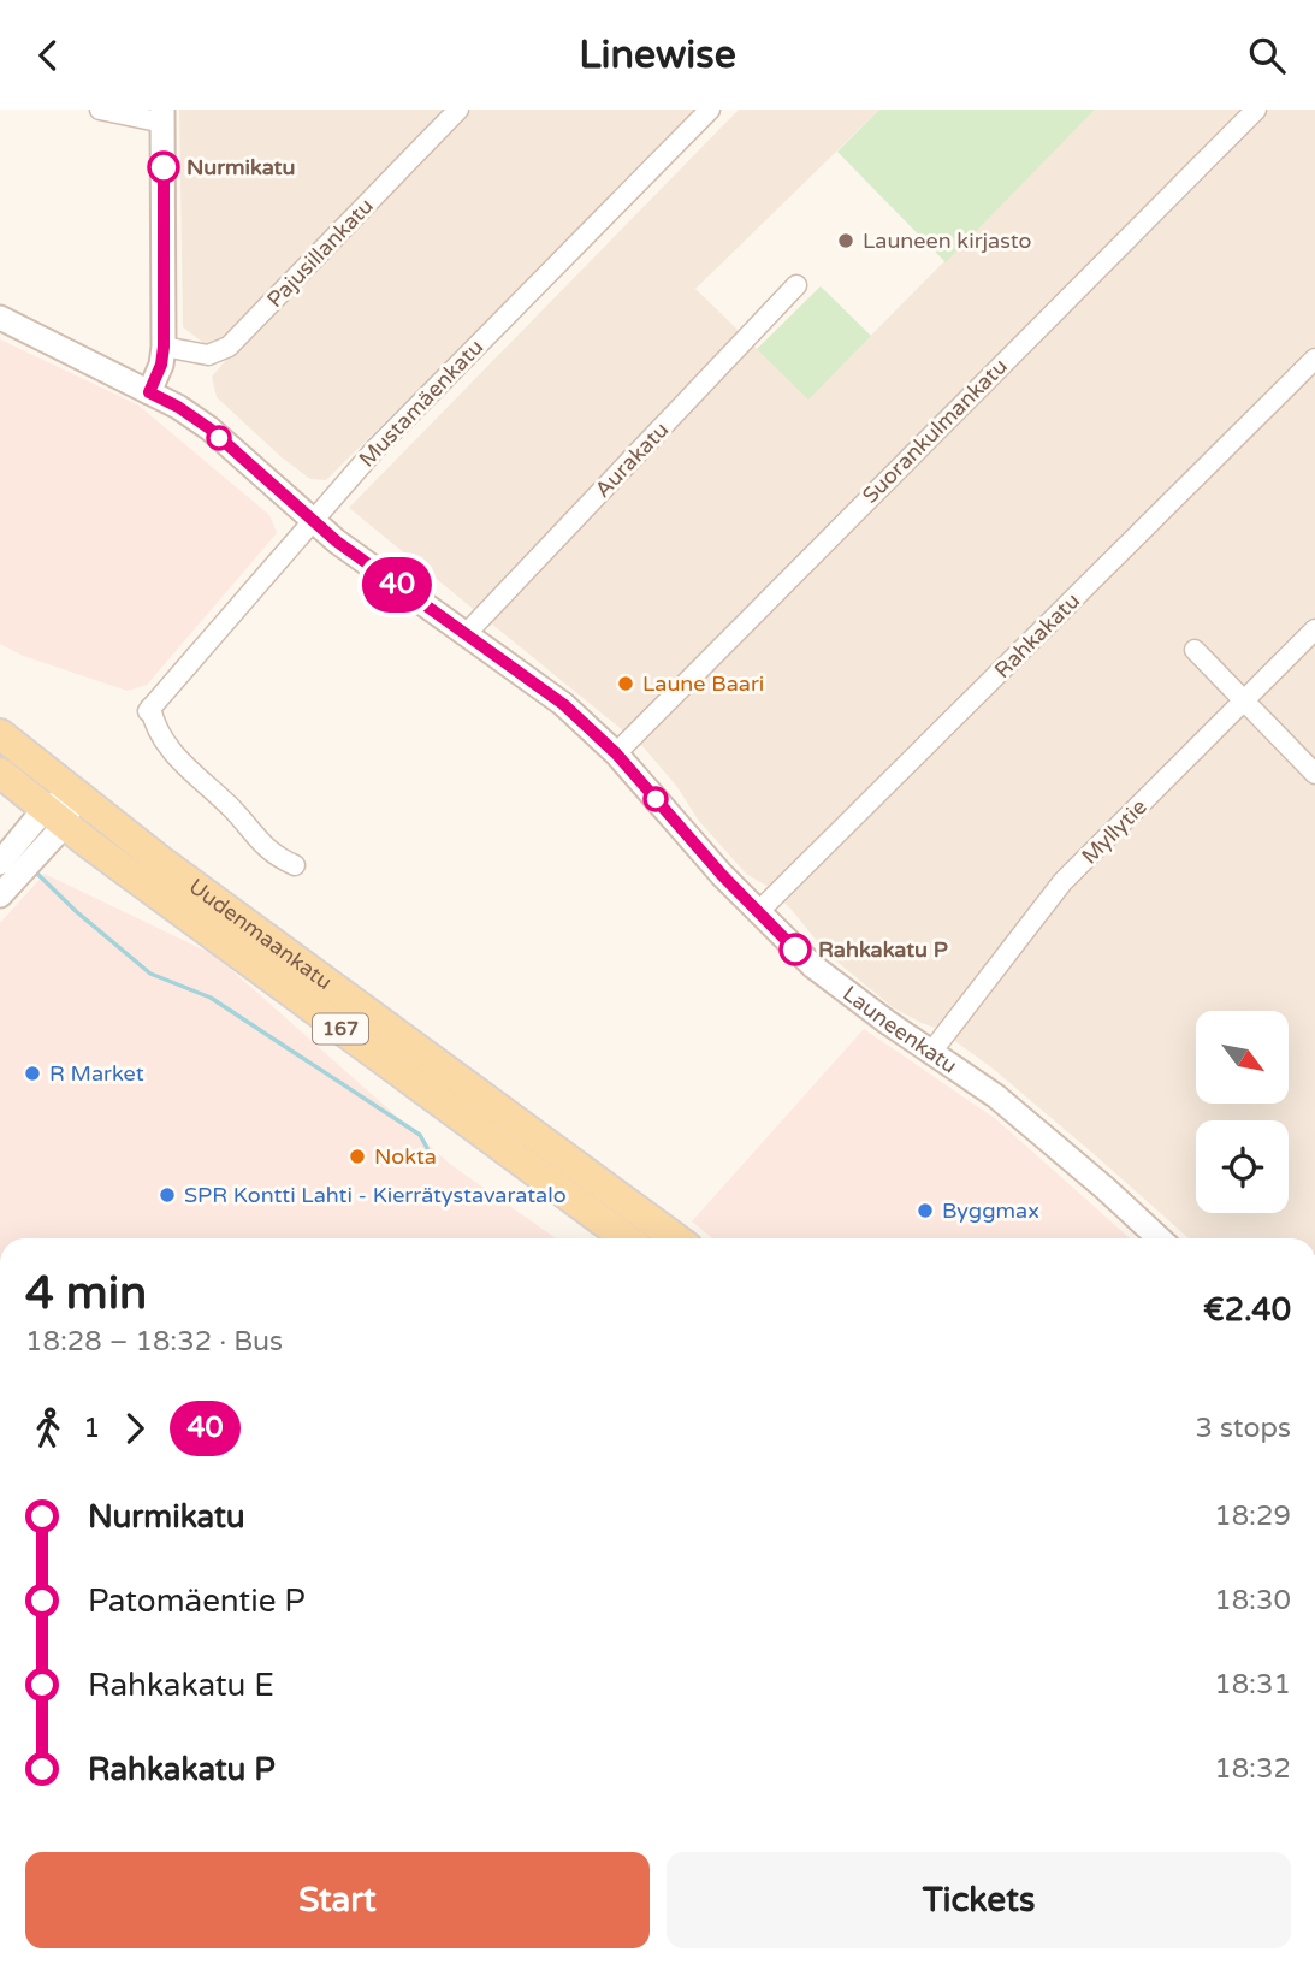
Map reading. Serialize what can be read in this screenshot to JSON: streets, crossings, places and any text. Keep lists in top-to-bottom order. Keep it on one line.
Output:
{"streets":{"main road":["Uudenmaankatu","167"],"street":["Pajusillankatu","Mustamäenkatu","Suorankulmankatu","Aurakatu","Rahkakatu","Myllytie","Launeenkatu"]},"crossings":[["Mustamäenkatu","Launeenkatu"],["Suorankulmankatu","Launeenkatu"],["Aurakatu","Launeenkatu"],["Rahkakatu","Launeenkatu"],["Myllytie","Launeenkatu"]],"places":["Nurmikatu","Launeen kirjasto","Laune Baari","Rahkakatu P","R Market","Nokta","SPR Kontti Lahti - Kierrätystavaratalo","Byggmax"],"lines":["bus line 40"],"north":"bottom right","page":{"header":"Linewise","on_map":"40","heading":["4 min","18:28 – 18:32 · Bus","€2.40"],"legs":["1","40","3 stops"],"list":[{"name":"Nurmikatu","value":"18:29"},{"name":"Patomäentie P","value":"18:30"},{"name":"Rahkakatu E","value":"18:31"},{"name":"Rahkakatu P","value":"18:32"}],"buttons":["Start","Tickets"]}}
